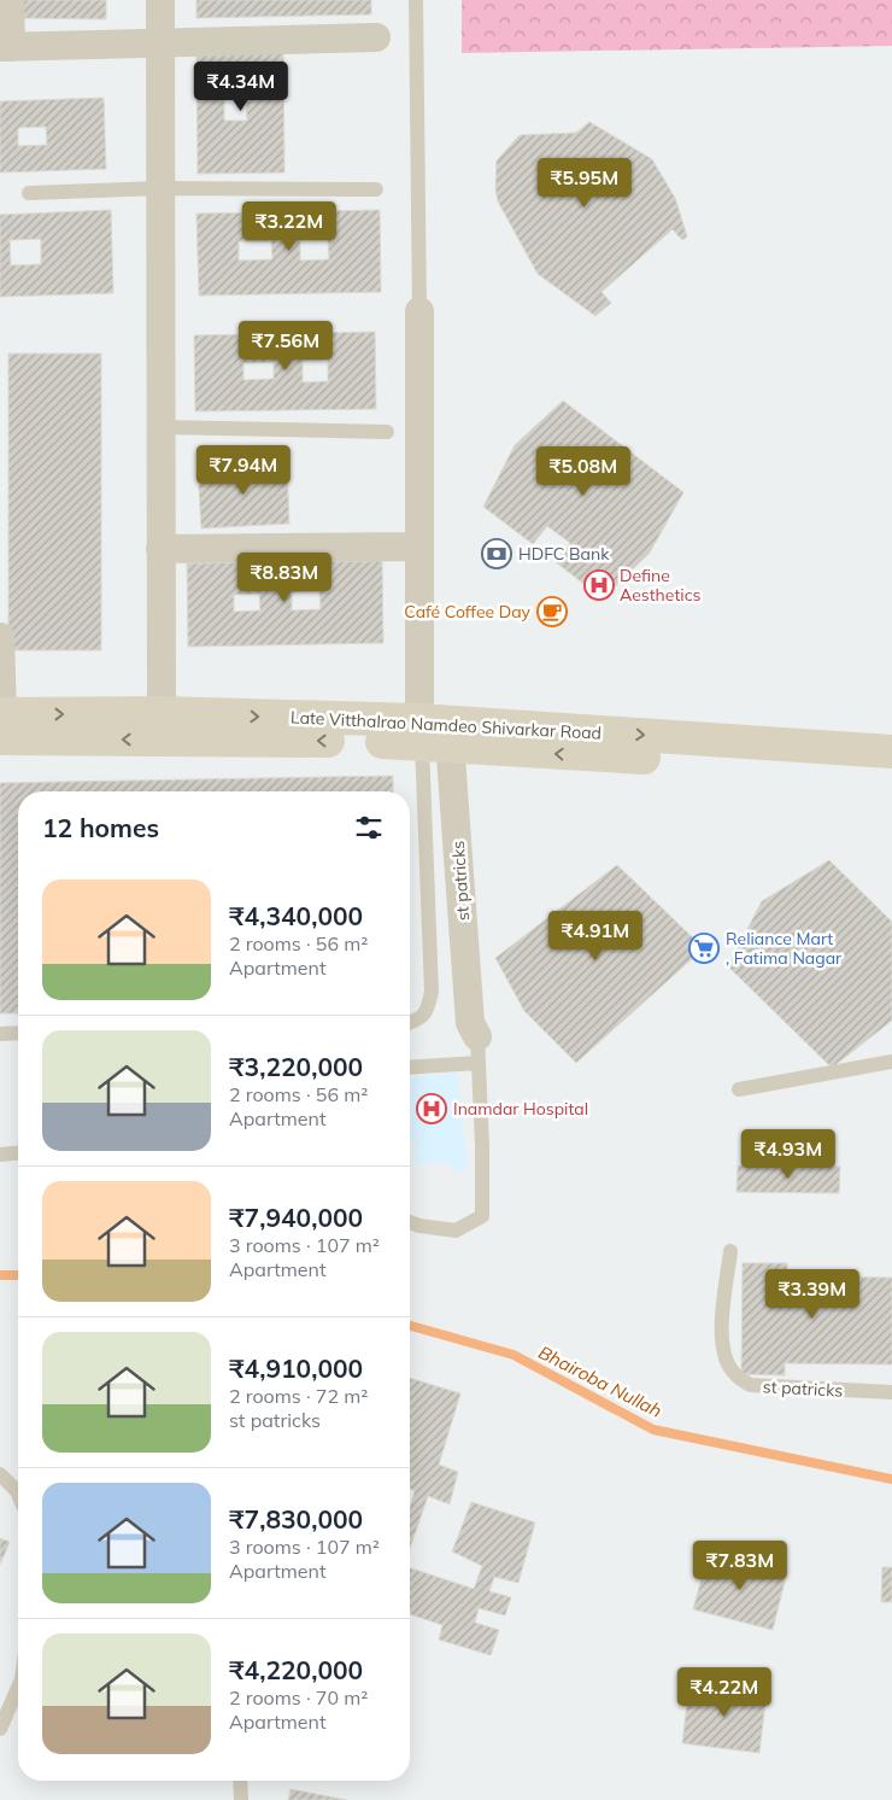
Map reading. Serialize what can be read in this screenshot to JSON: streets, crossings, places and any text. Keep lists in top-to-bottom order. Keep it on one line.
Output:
{"streets":{"main road":["Late Vitthalrao Namdeo Shivarkar Road"],"street":["st patricks"]},"crossings":[["Late Vitthalrao Namdeo Shivarkar Road","st patricks"]],"water":["Bhairoba Nullah"],"places":{"bank":["HDFC Bank"],"hospital":["Define Aesthetics","Inamdar Hospital"],"cafe":["Café Coffee Day"],"supermarket":["Reliance Mart , Fatima Nagar"]},"page":{"price":["₹4.34M","₹5.95M","₹3.22M","₹7.56M","₹7.94M","₹5.08M","₹8.83M","₹4.91M","₹4.93M","₹3.39M","₹7.83M","₹4.22M"],"heading":"12 homes","list":[{"name":"₹4,340,000","note":"2 rooms · 56 m² · Apartment"},{"name":"₹3,220,000","note":"2 rooms · 56 m² · Apartment"},{"name":"₹7,940,000","note":"3 rooms · 107 m² · Apartment"},{"name":"₹4,910,000","note":"2 rooms · 72 m² · st patricks"},{"name":"₹7,830,000","note":"3 rooms · 107 m² · Apartment"},{"name":"₹4,220,000","note":"2 rooms · 70 m² · Apartment"}]}}
